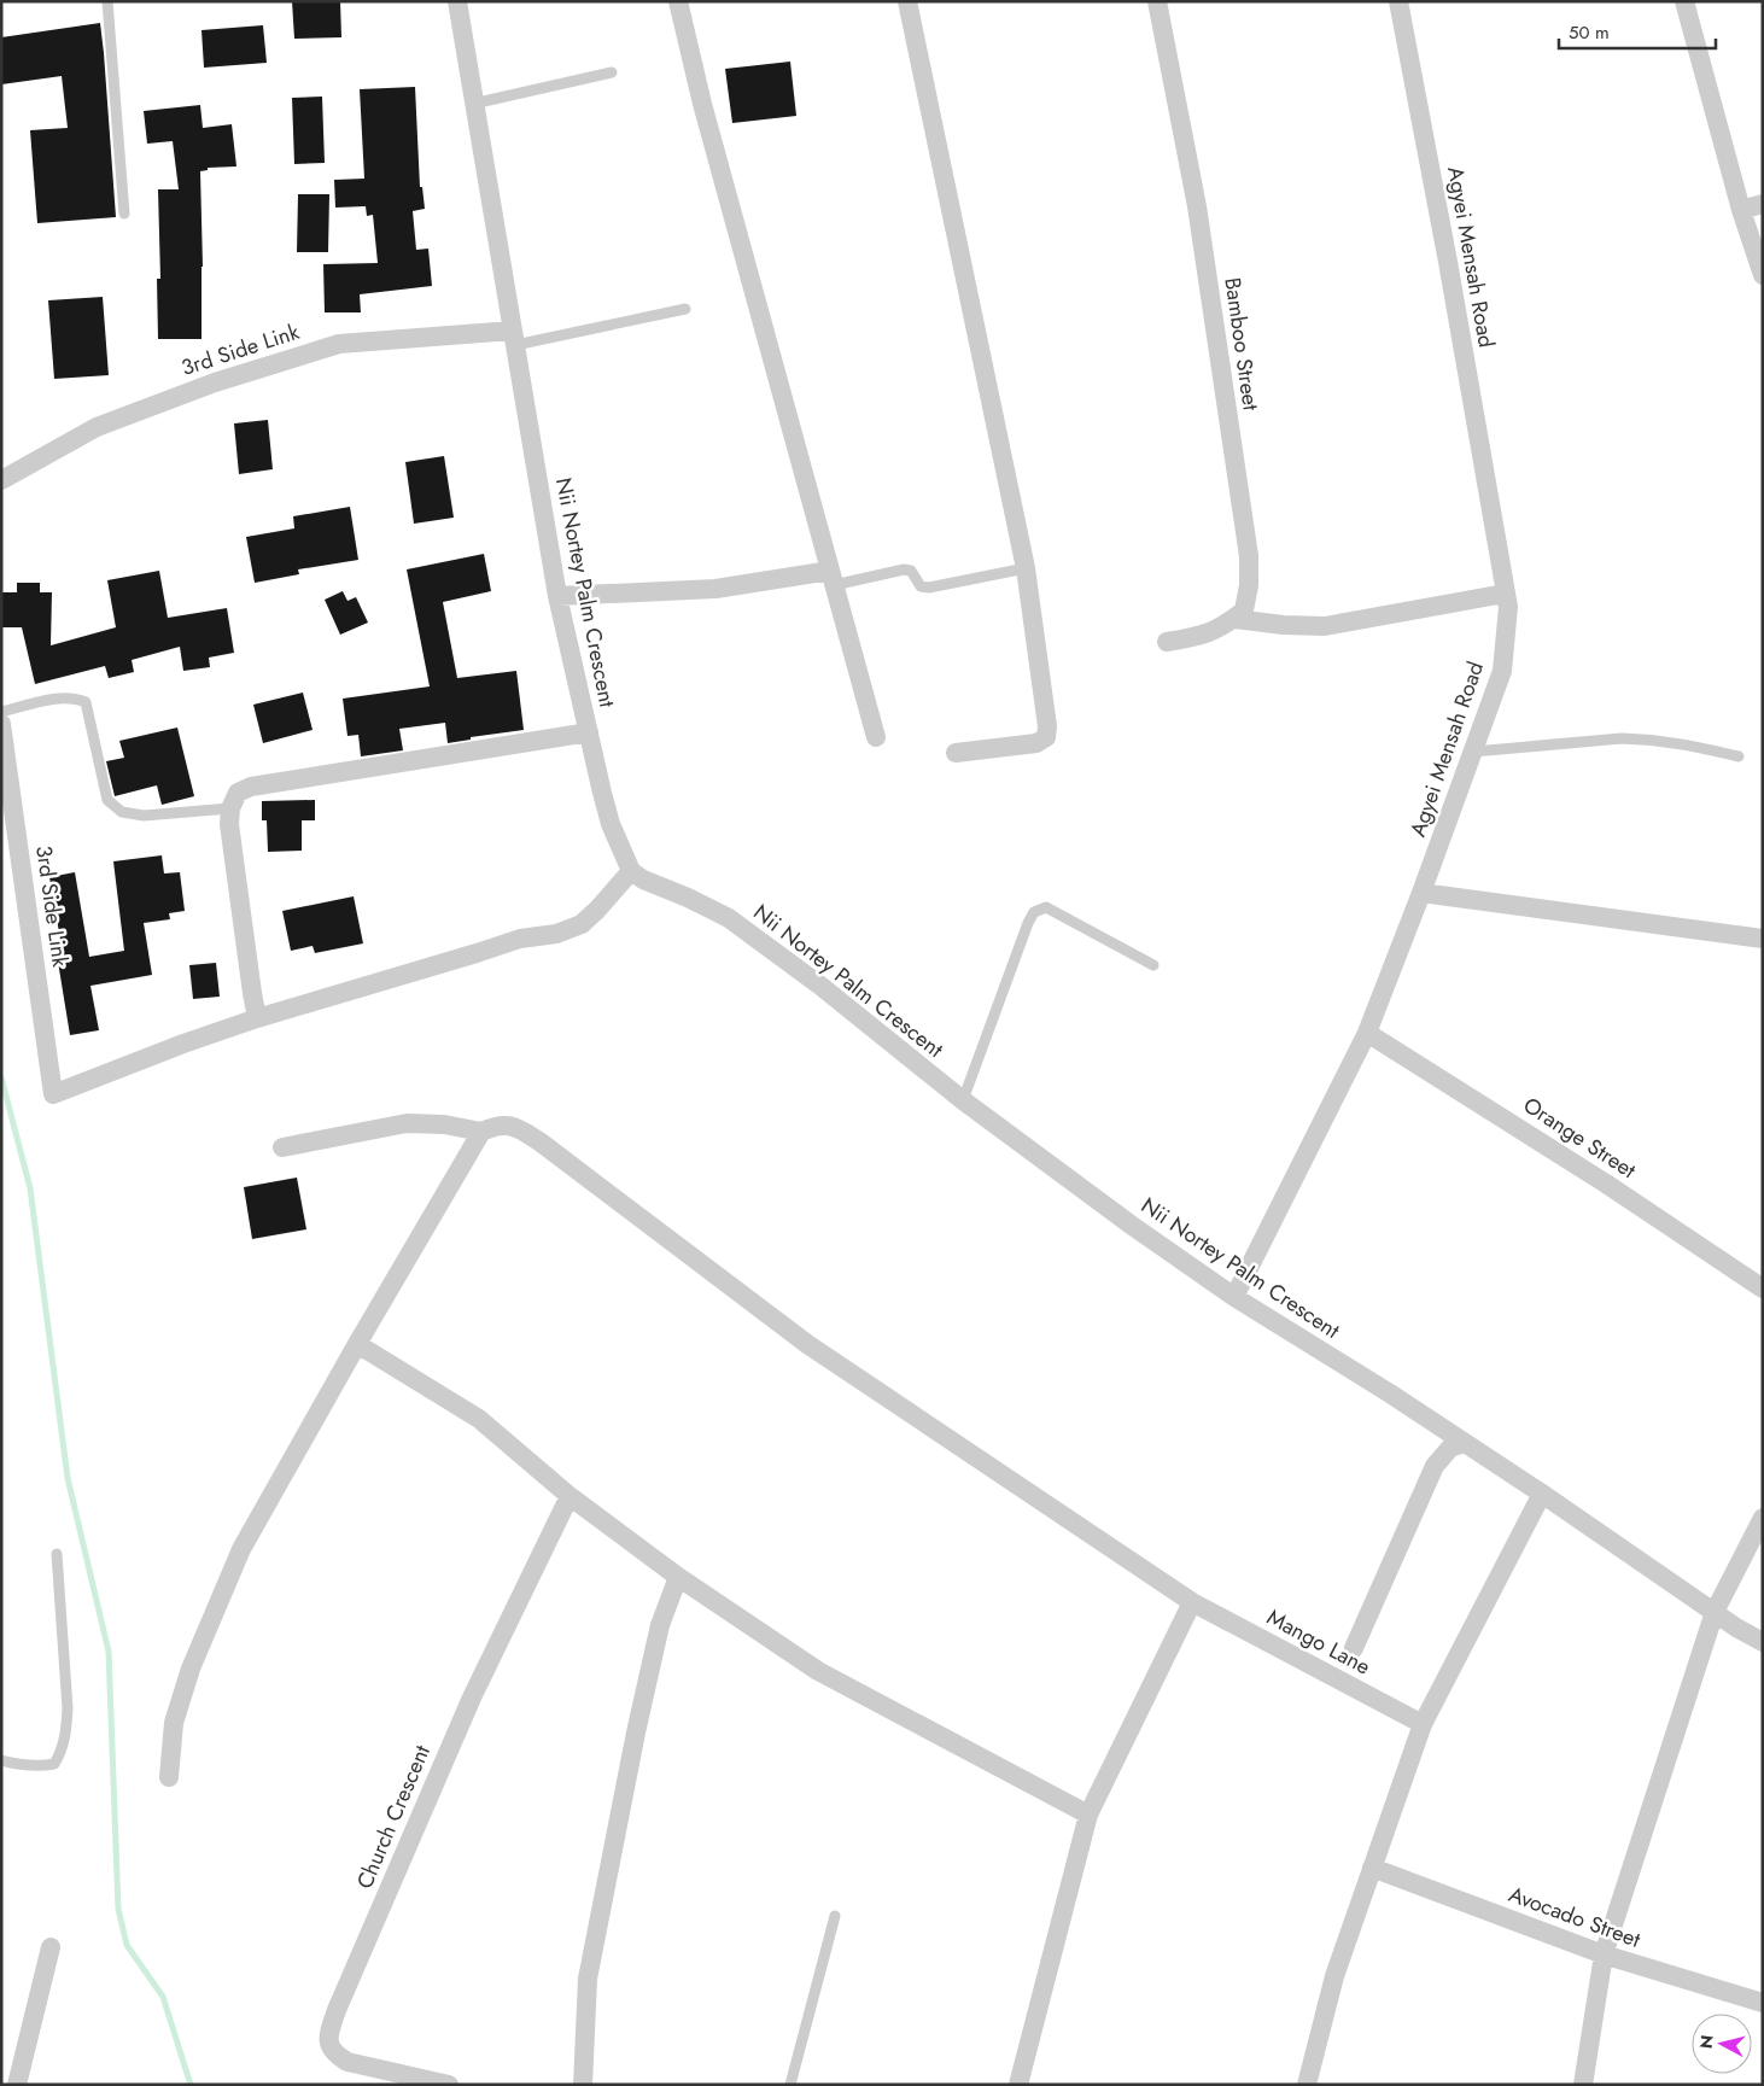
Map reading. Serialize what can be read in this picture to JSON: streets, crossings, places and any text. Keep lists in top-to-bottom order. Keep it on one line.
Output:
{"streets":{"street":["Agyei Mensah Road","Bamboo Street","3rd Side Link","Nii Nortey Palm Crescent","Orange Street","Mango Lane","Church Crescent","Avocado Street"]},"crossings":[["Agyei Mensah Road","Nii Nortey Palm Crescent"],["Agyei Mensah Road","Orange Street"],["3rd Side Link","Nii Nortey Palm Crescent"]],"scale_bar":"50 m","north":"left"}
